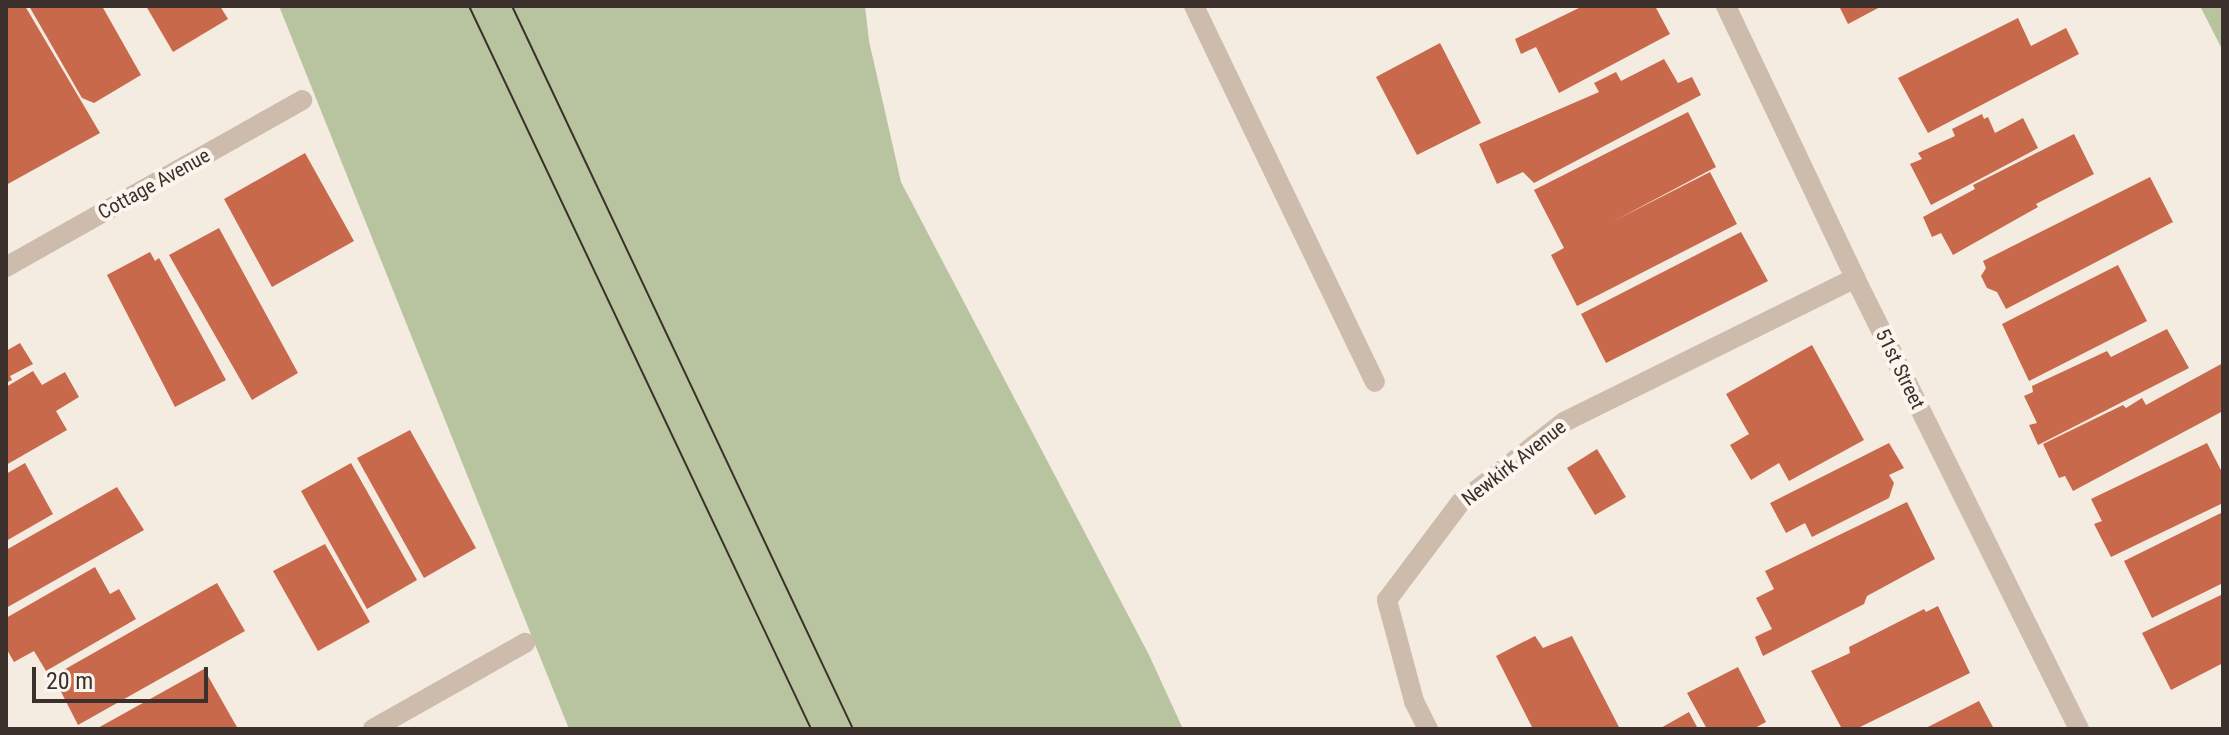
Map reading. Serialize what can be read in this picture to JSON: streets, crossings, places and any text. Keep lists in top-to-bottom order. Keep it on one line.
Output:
{"streets":{"street":["Cottage Avenue","51st Street","Newkirk Avenue"]},"crossings":[["51st Street","Newkirk Avenue"]],"scale_bar":"20 m"}
